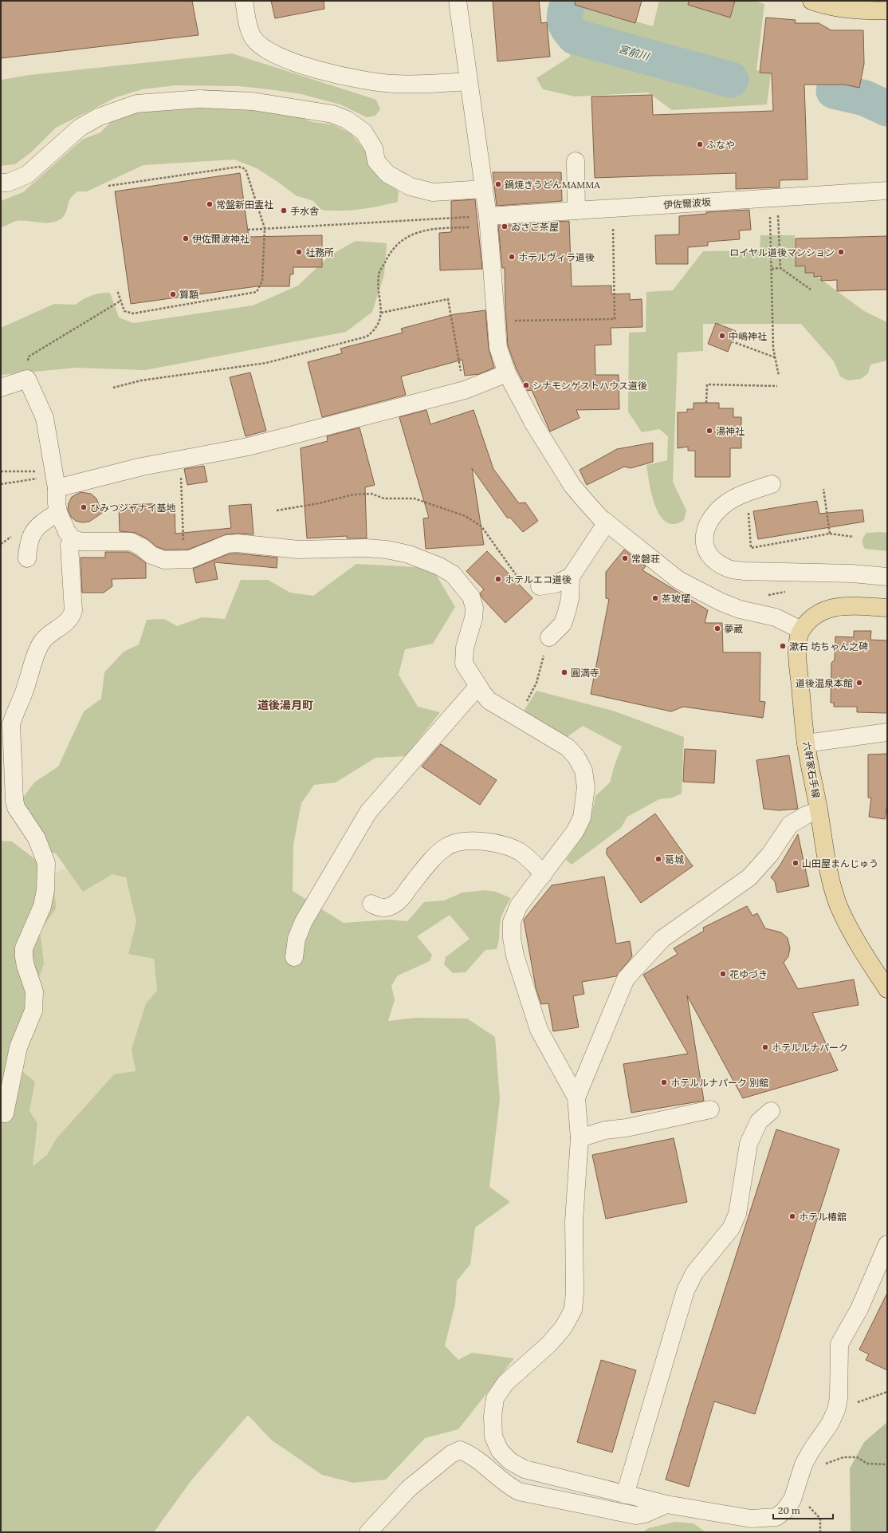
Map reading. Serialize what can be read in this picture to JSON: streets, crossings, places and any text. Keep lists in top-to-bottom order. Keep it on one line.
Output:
{"streets":{"main road":["六軒家石手線"],"street":["伊佐爾波坂"]},"districts":["道後湯月町"],"water":["宮前川"],"places":["ふなや","鍋焼きうどんMAMMA","常盤新田霊社","手水舎","ゐさご茶屋","伊佐爾波神社","社務所","ロイヤル道後マンション","ホテルヴィラ道後","算額","中嶋神社","シナモンゲストハウス道後","湯神社","ひみつジャナイ基地","常磐荘","ホテルエコ道後","茶玻瑠","夢蔵","漱石 坊ちゃん之碑","圓満寺","道後温泉本館","葛城","山田屋まんじゅう","花ゆづき","ホテルルナパーク","ホテルルナパーク 別館","ホテル椿舘"],"scale_bar":"20 m"}
